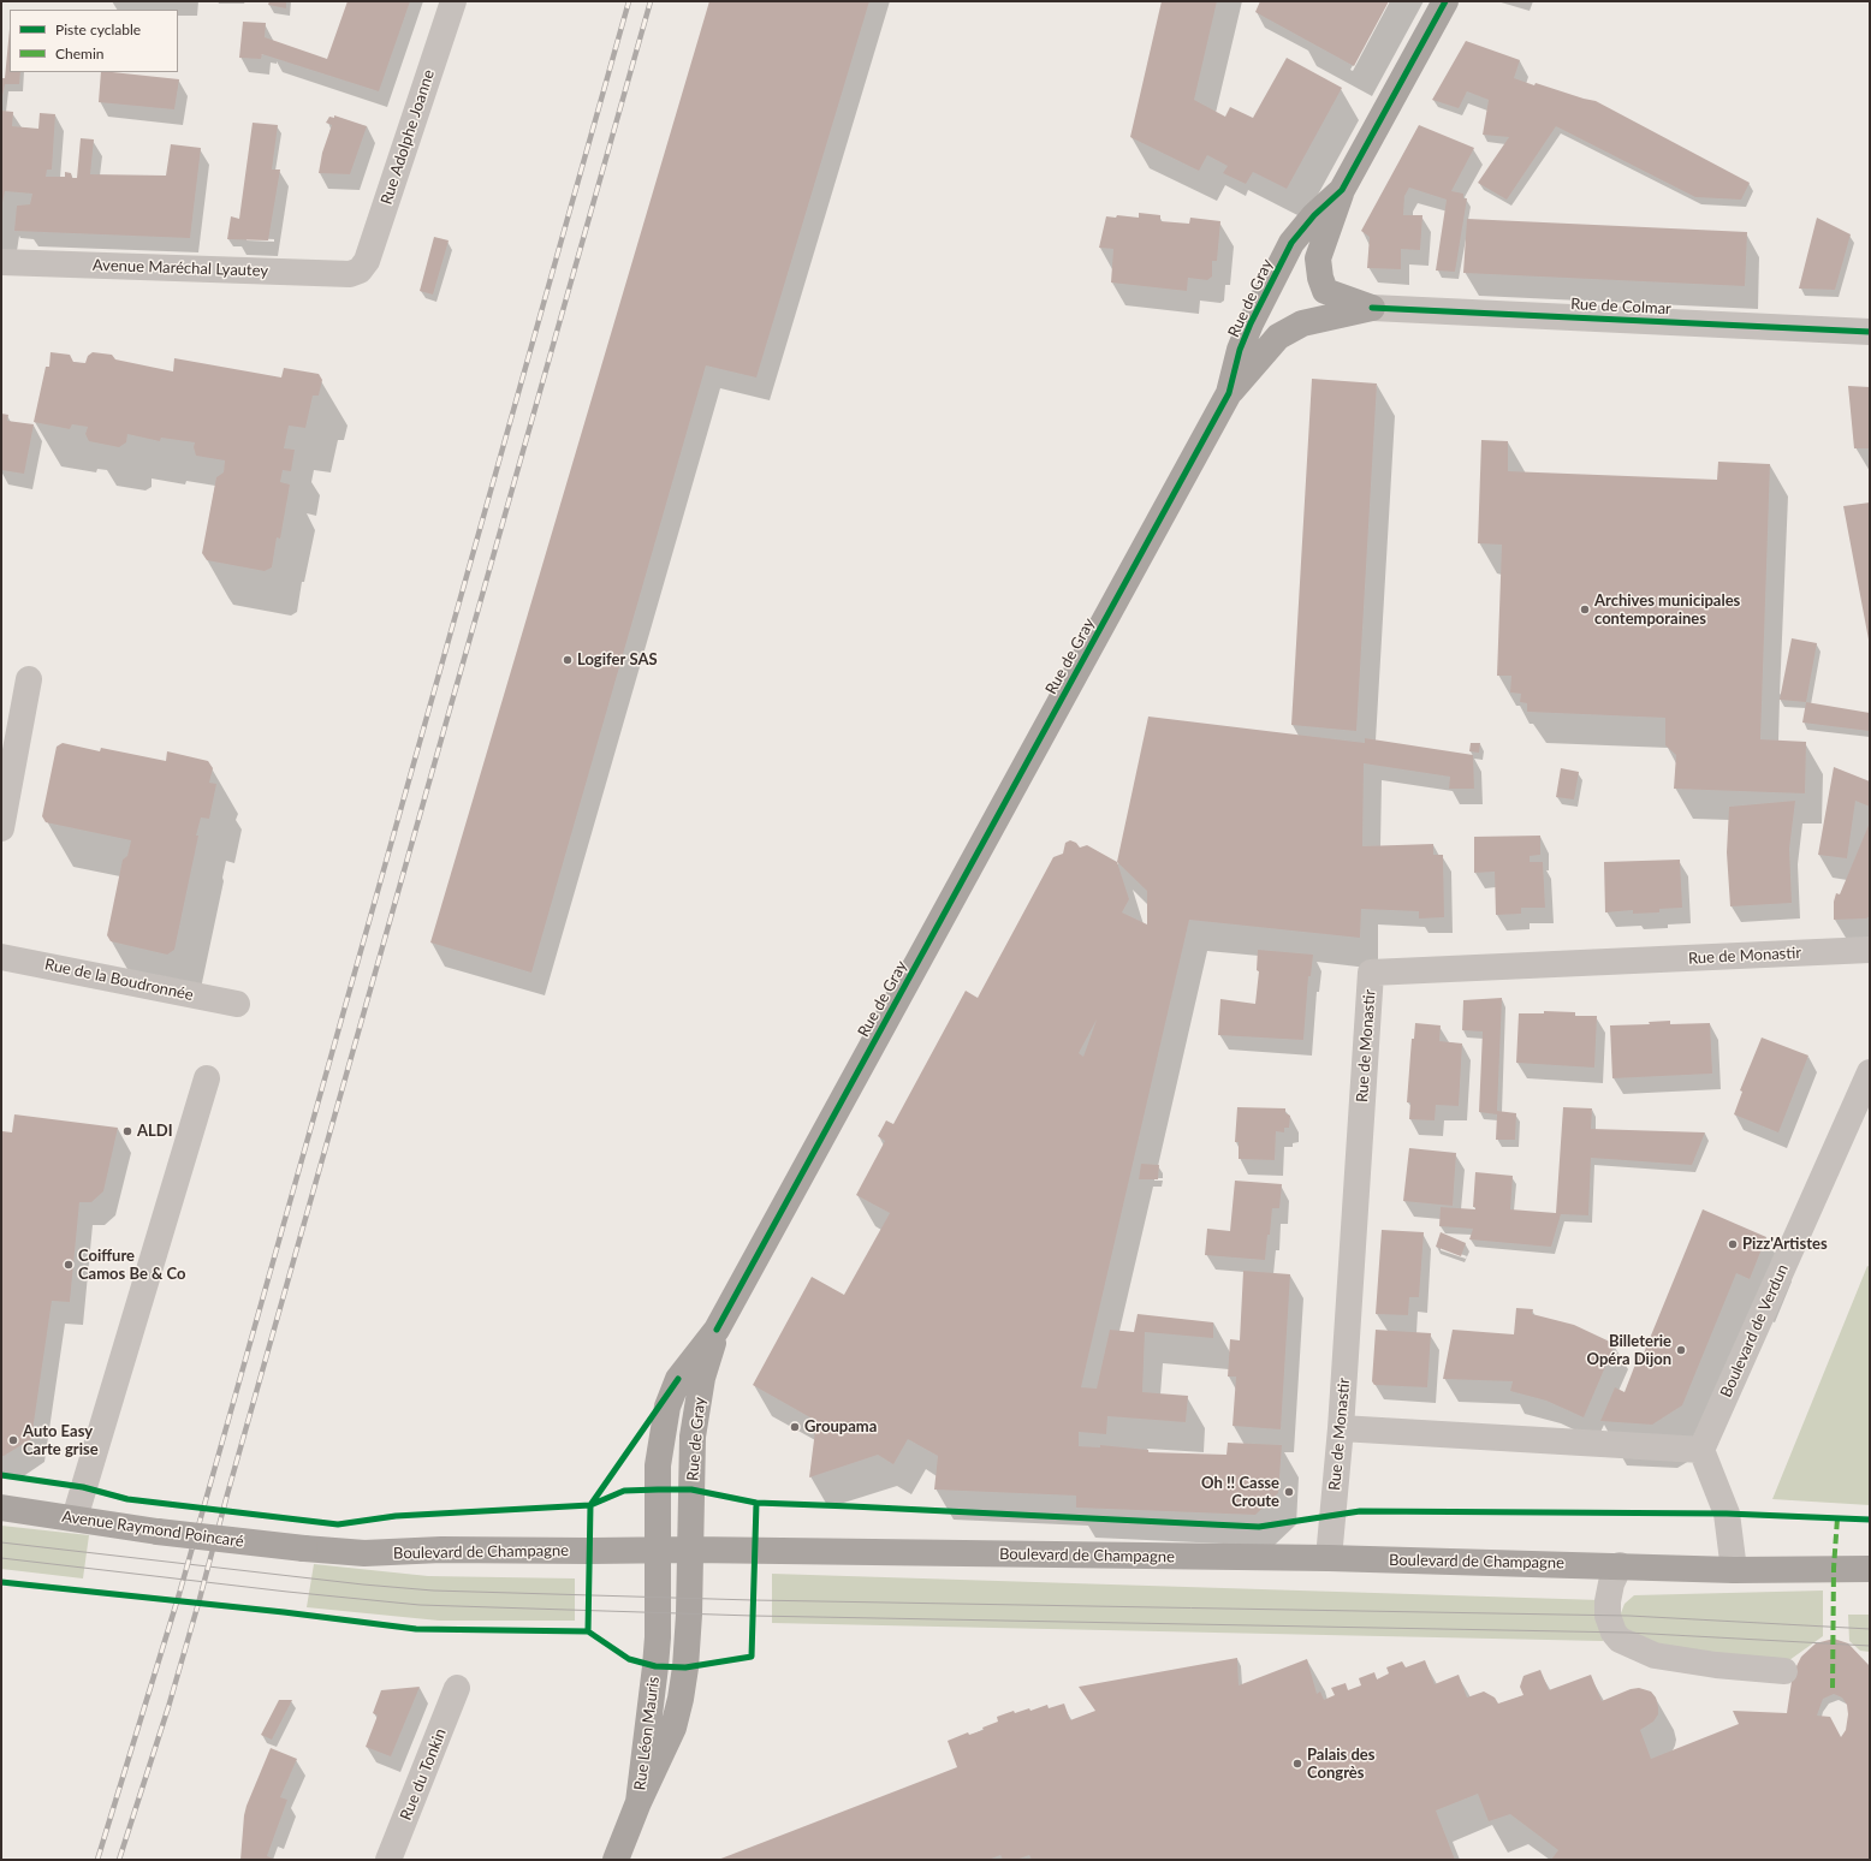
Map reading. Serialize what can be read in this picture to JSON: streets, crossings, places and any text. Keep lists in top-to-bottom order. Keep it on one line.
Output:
{"streets":{"main road":["Rue de Gray","Rue de Colmar","Avenue Raymond Poincaré","Boulevard de Champagne","Rue Léon Mauris"],"street":["Rue Adolphe Joanne","Avenue Maréchal Lyautey","Rue de Monastir","Rue de la Boudronnée","Boulevard de Verdun","Rue du Tonkin"]},"crossings":[["Rue Adolphe Joanne","Avenue Maréchal Lyautey"],["Rue de Gray","Rue de Colmar"],["Rue de Gray","Boulevard de Champagne"],["Rue de Gray","Rue Léon Mauris"],["Rue de Monastir","Boulevard de Champagne"],["Avenue Raymond Poincaré","Boulevard de Champagne"],["Boulevard de Champagne","Rue Léon Mauris"]],"places":["Archives municipales contemporaines","Logifer SAS","ALDI","Pizz'Artistes","Coiffure Camos Be & Co","Billeterie Opéra Dijon","Groupama","Auto Easy Carte grise","Oh !! Casse Croute","Palais des Congrès"],"legend":["Piste cyclable","Chemin"]}
